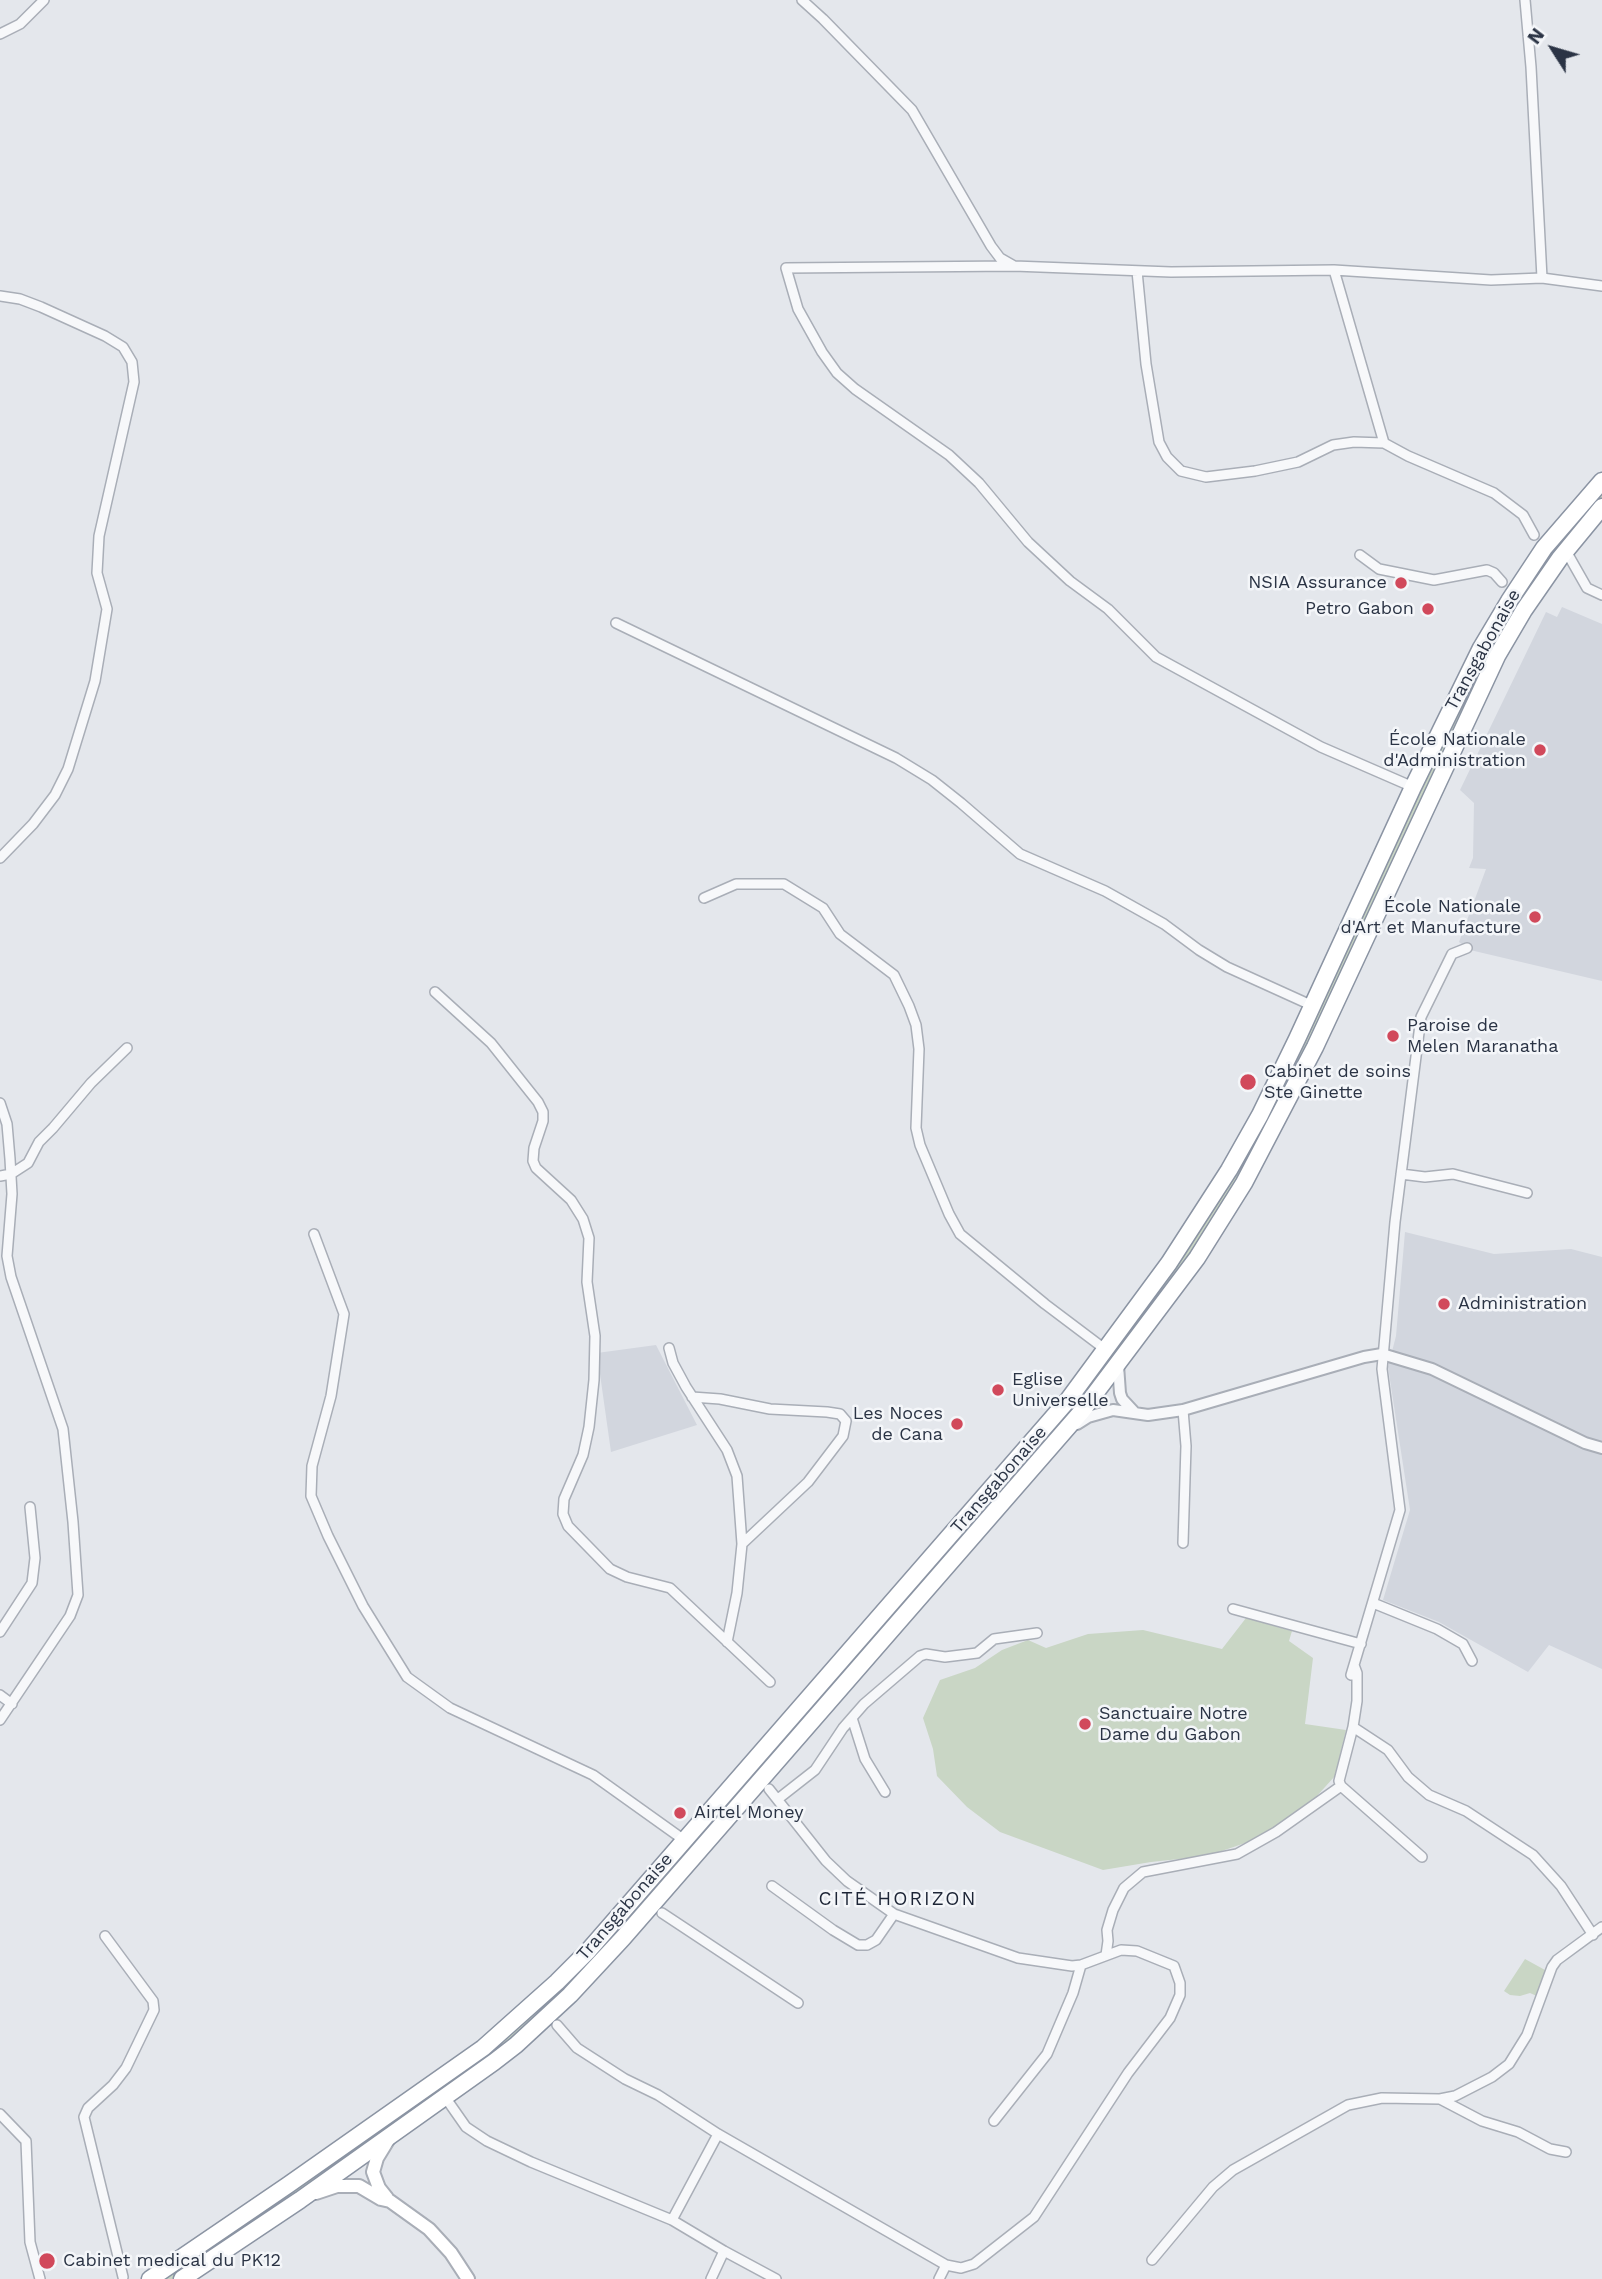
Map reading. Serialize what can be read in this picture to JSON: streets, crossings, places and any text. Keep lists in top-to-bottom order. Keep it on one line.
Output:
{"streets":{"highway":["Transgabonaise"]},"districts":["CITÉ HORIZON"],"places":["NSIA Assurance","Petro Gabon","École Nationale d'Administration","École Nationale d'Art et Manufacture","Paroise de Melen Maranatha","Cabinet de soins Ste Ginette","Administration","Eglise Universelle","Les Noces de Cana","Sanctuaire Notre Dame du Gabon","Airtel Money","Cabinet medical du PK12"],"north":"top left"}
